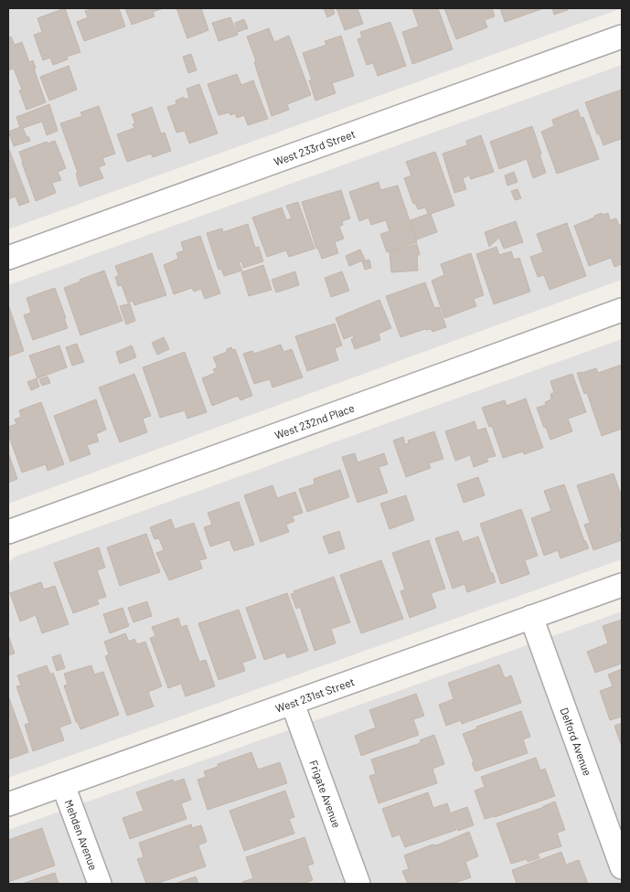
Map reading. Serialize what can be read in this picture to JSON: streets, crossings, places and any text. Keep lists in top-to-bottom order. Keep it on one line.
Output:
{"streets":{"street":["West 233rd Street","West 232nd Place","West 231st Street","Delford Avenue","Frigate Avenue","Mehden Avenue"]},"crossings":[["West 231st Street","Delford Avenue"],["West 231st Street","Frigate Avenue"],["West 231st Street","Mehden Avenue"]]}
